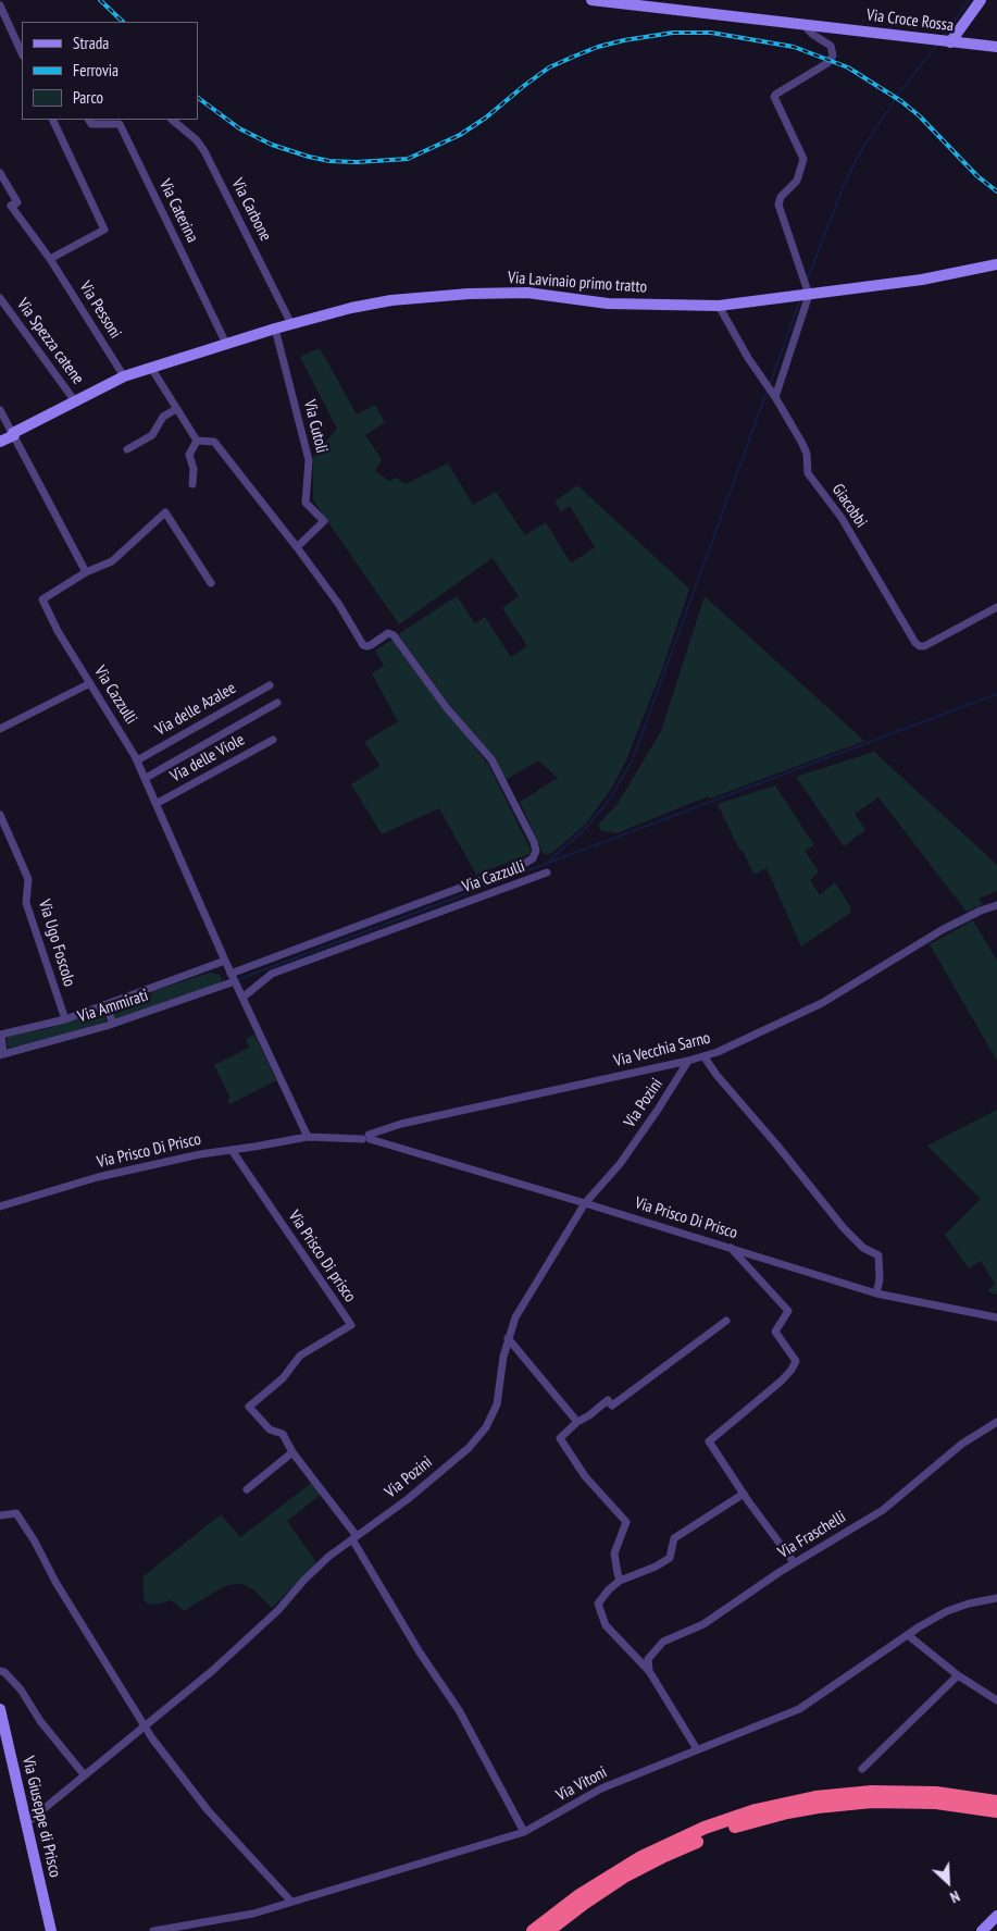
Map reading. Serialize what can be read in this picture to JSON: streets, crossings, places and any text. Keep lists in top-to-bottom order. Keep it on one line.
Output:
{"streets":{"street":["Via Croce Rossa","Via Carbone","Via Caterina","Via Lavinaio primo tratto","Via Pessoni","Via Spezza catene","Via Cutoli","Giacobbi","Via Cazzulli","Via delle Azalee","Via delle Viole","Via Ugo Foscolo","Via Ammirati","Via Vecchia Sarno","Via Pozini","Via Prisco Di Prisco","Via Prisco Di prisco","Via Fraschelli","Via Vitoni","Via Giuseppe di Prisco"]},"crossings":[["Via Carbone","Via Lavinaio primo tratto"],["Via Caterina","Via Lavinaio primo tratto"],["Via Lavinaio primo tratto","Via Pessoni"],["Via Lavinaio primo tratto","Via Spezza catene"],["Via Lavinaio primo tratto","Via Cutoli"],["Via Lavinaio primo tratto","Giacobbi"],["Via Cutoli","Via Ammirati"],["Via Cazzulli","Via delle Azalee"],["Via Cazzulli","Via delle Viole"],["Via Cazzulli","Via Ammirati"],["Via Cazzulli","Via Prisco Di Prisco"],["Via Ugo Foscolo","Via Ammirati"],["Via Vecchia Sarno","Via Pozini"],["Via Vecchia Sarno","Via Prisco Di Prisco"],["Via Pozini","Via Prisco Di Prisco"],["Via Pozini","Via Giuseppe di Prisco"],["Via Prisco Di Prisco","Via Prisco Di prisco"]],"legend":["Strada","Ferrovia","Parco"],"north":"bottom right"}
